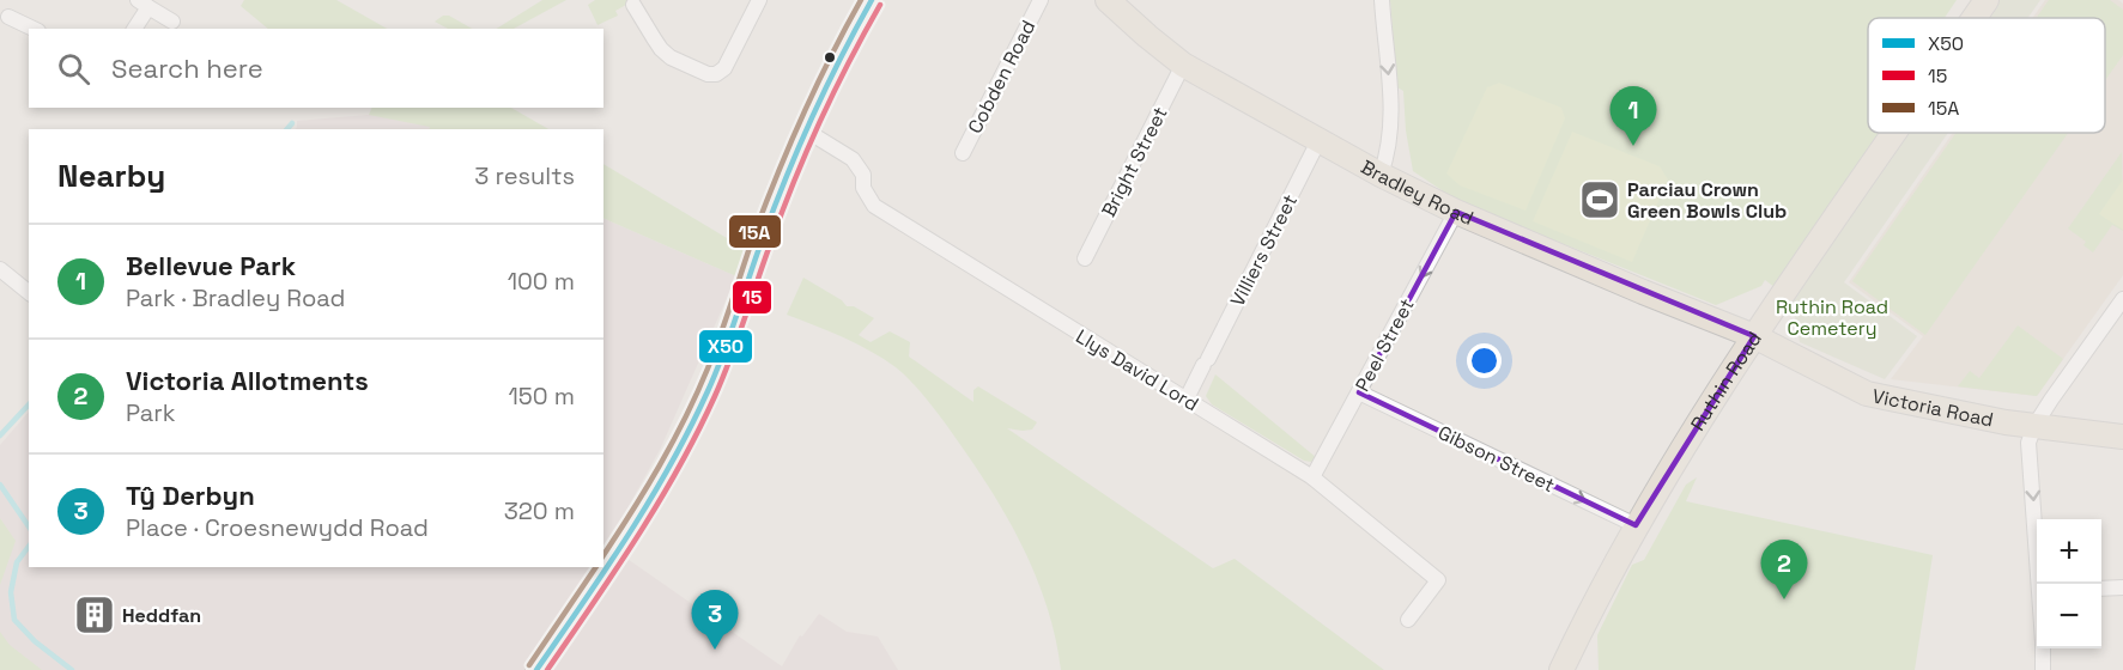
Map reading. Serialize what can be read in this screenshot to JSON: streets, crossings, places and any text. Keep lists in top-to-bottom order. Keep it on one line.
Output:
{"streets":{"main road":["Bradley Road","Ruthin Road","Victoria Road"],"street":["Cobden Road","Bright Street","Villiers Street","Peel Street","Llys David Lord","Gibson Street"]},"crossings":[["Bright Street","Bradley Road"],["Bradley Road","Villiers Street"],["Bradley Road","Peel Street"],["Bradley Road","Ruthin Road"],["Bradley Road","Victoria Road"],["Villiers Street","Llys David Lord"],["Peel Street","Llys David Lord"],["Peel Street","Gibson Street"],["Ruthin Road","Victoria Road"],["Ruthin Road","Gibson Street"]],"one_way":["Peel Street","Gibson Street"],"parks":["Ruthin Road Cemetery"],"places":{"sports":["Parciau Crown Green Bowls Club"],"building":["Heddfan"]},"lines":["transit line X50","transit line 15A","transit line 15"],"legend":["X50","15","15A"],"page":{"search":"Search here","pins":["1","2","3"],"heading":["Nearby","3 results"],"list":[{"mark":"1","name":"Bellevue Park","note":"Park · Bradley Road","value":"100 m"},{"mark":"2","name":"Victoria Allotments","note":"Park","value":"150 m"},{"mark":"3","name":"Tŷ Derbyn","note":"Place · Croesnewydd Road","value":"320 m"}],"map_buttons":["+","−"]}}
